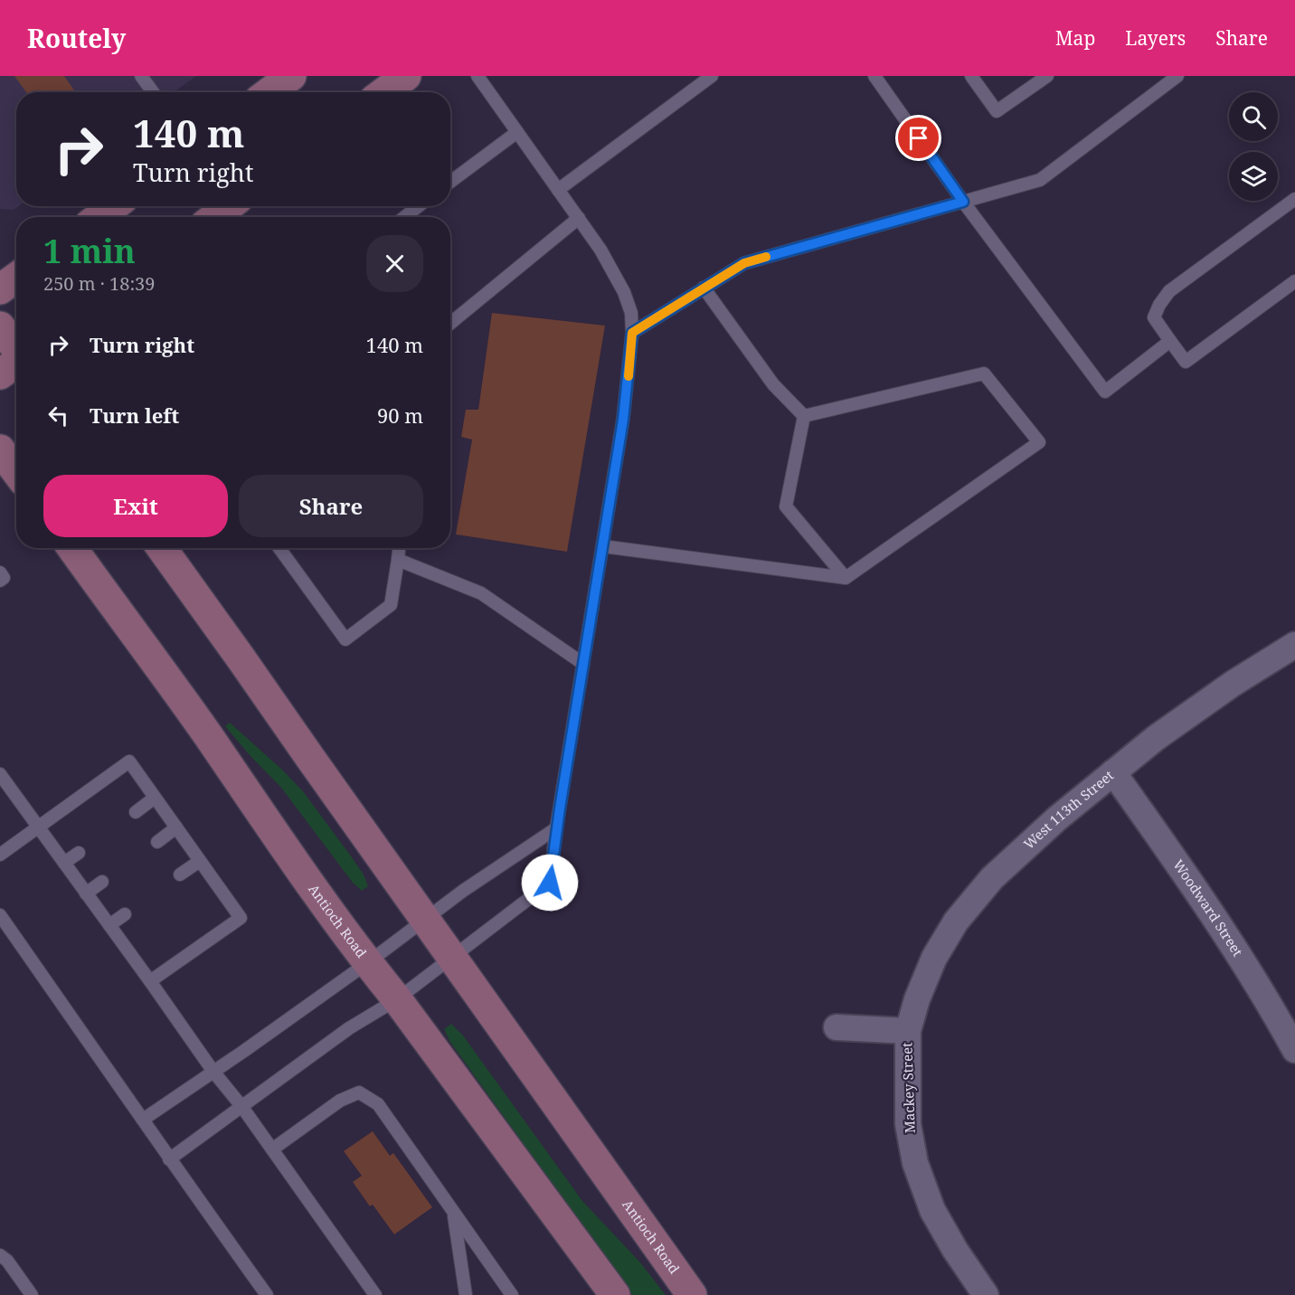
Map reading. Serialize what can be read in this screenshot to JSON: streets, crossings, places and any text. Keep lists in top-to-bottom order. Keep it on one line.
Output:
{"streets":{"main road":["Antioch Road"],"street":["West 113th Street","Woodward Street","Mackey Street"]},"crossings":[["West 113th Street","Woodward Street"],["West 113th Street","Mackey Street"]],"page":{"header":"Routely","nav":["Map","Layers","Share"],"turn":["140 m","Turn right"],"heading":["1 min","250 m · 18:39"],"list":[{"name":"Turn right","value":"140 m"},{"name":"Turn left","value":"90 m"}],"buttons":["Exit","Share"]}}
